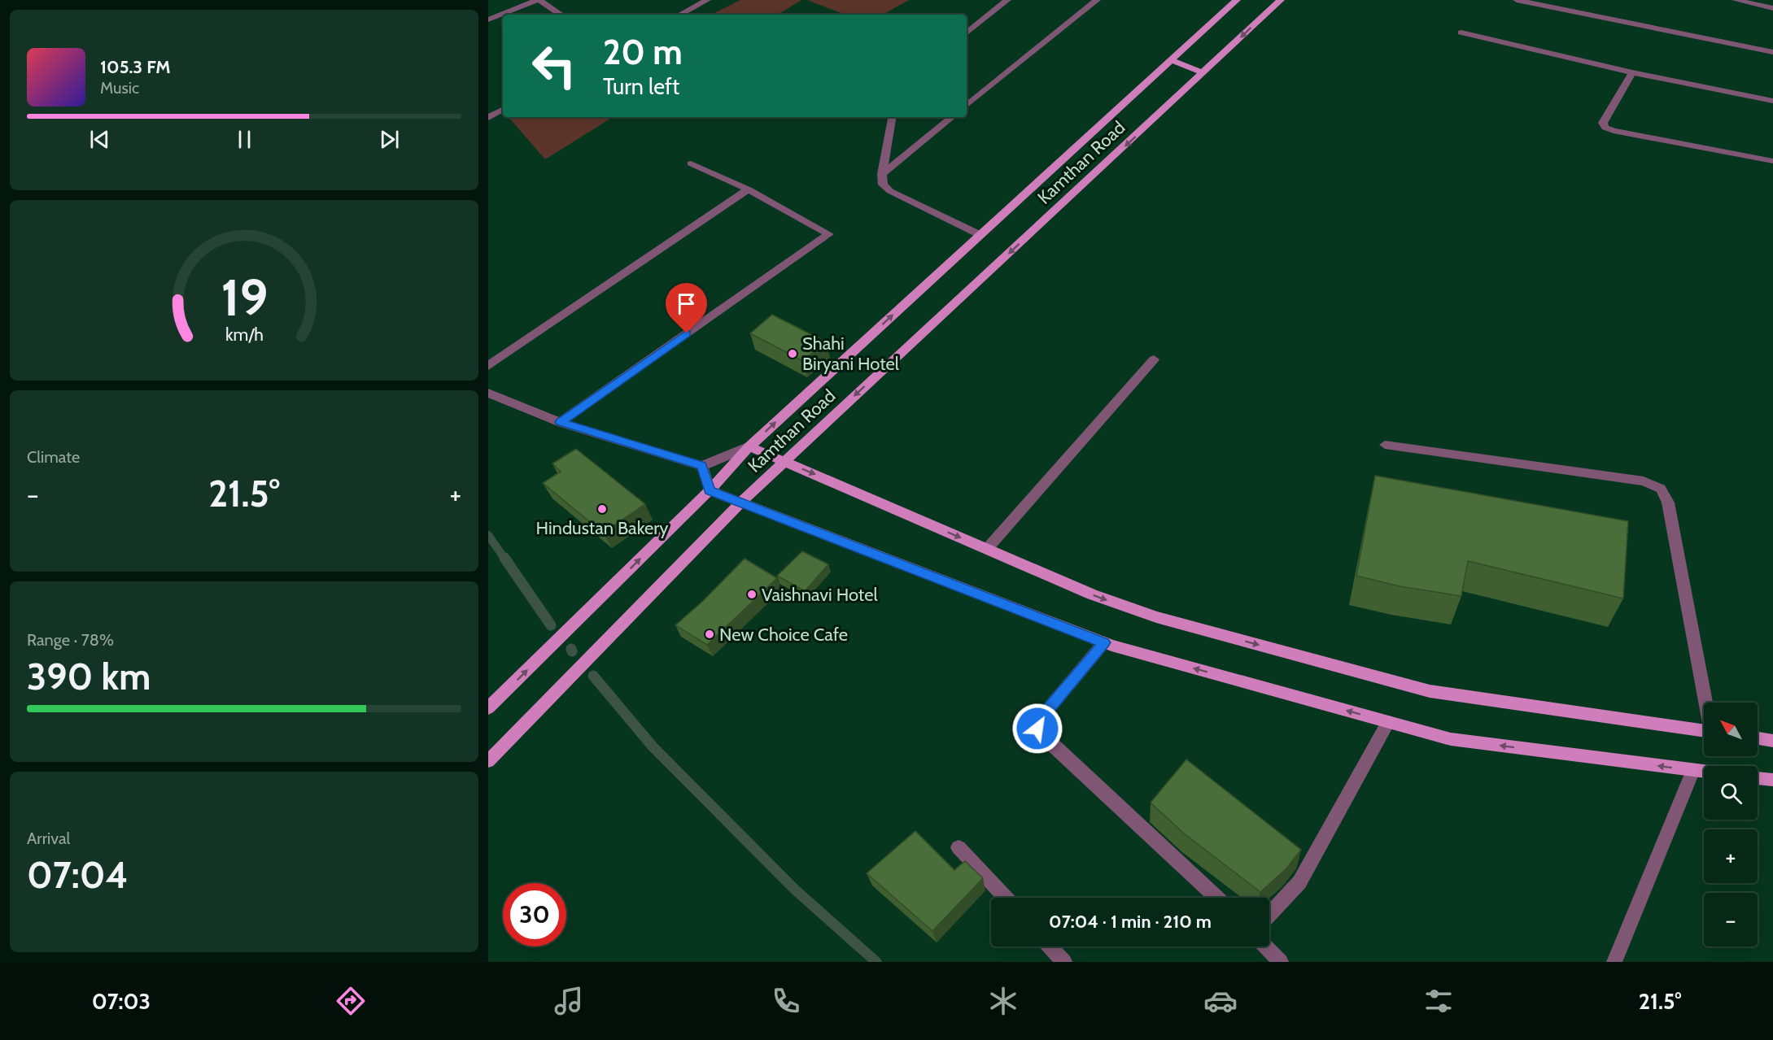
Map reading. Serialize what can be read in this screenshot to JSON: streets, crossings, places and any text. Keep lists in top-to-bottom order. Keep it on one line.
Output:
{"streets":{"main road":["Kamthan Road"]},"places":["Shahi Biryani Hotel","Hindustan Bakery","Vaishnavi Hotel","New Choice Cafe"],"north":"top left","page":{"turn":["20 m","Turn left"],"song":["105.3 FM","Music"],"tile":["Climate",["Range · 78%","390 km"],["Arrival","07:04"]],"heat":["−","21.5°","+"],"map_buttons":["+","−"],"limit":"30","trip":"07:04 · 1 min · 210 m","tabs":["07:03","21.5°"],"gauge":["19","km/h"]}}
